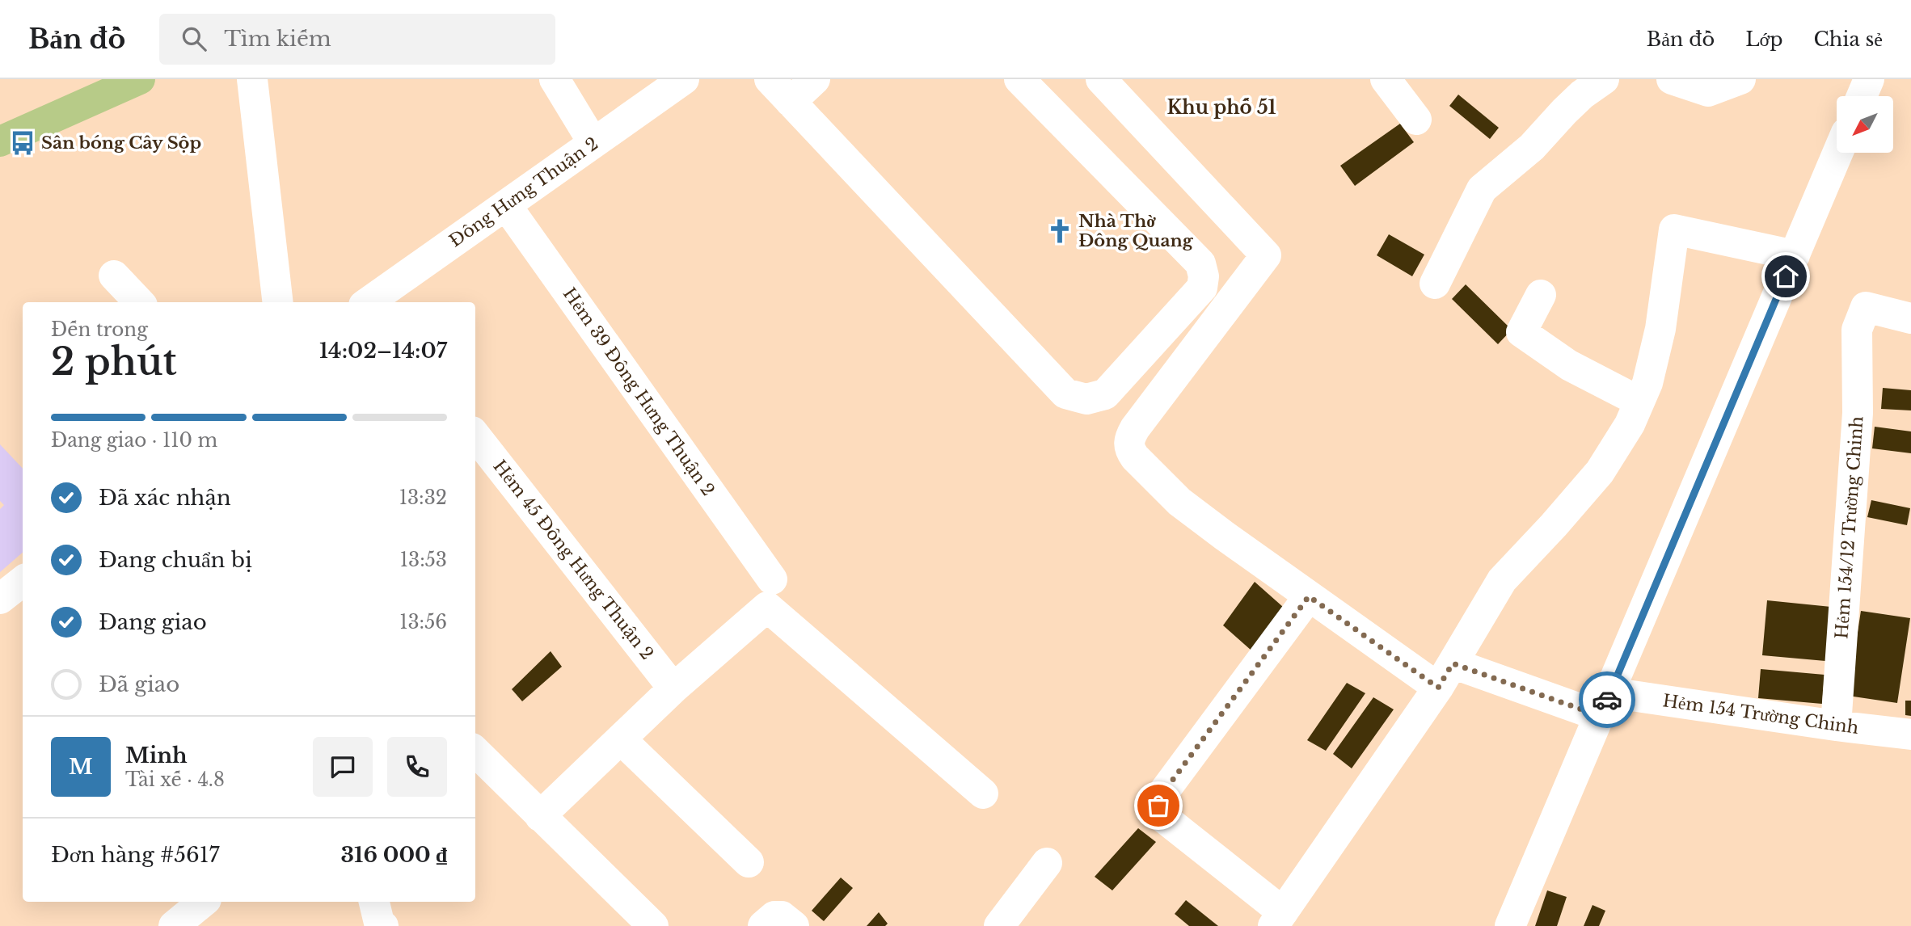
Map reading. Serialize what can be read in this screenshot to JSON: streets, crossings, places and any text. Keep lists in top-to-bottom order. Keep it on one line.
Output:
{"streets":{"street":["Đông Hưng Thuận 2","Hẻm 39 Đông Hưng Thuận 2","Hẻm 154/12 Trường Chinh","Hẻm 45 Đông Hưng Thuận 2","Hẻm 154 Trường Chinh"]},"crossings":[["Đông Hưng Thuận 2","Hẻm 39 Đông Hưng Thuận 2"],["Hẻm 154/12 Trường Chinh","Hẻm 154 Trường Chinh"]],"districts":["Khu phố 51"],"places":{"bus stop":["Sân bóng Cây Sộp"],"church":["Nhà Thờ Đông Quang"]},"north":"bottom left","page":{"header":"Bản đồ","search":"Tìm kiếm","nav":["Bản đồ","Lớp","Chia sẻ"],"heading":["2 phút","Đến trong","14:02–14:07"],"panel":["Minh","Tài xế · 4.8","Đơn hàng #5617","316 000 ₫"],"bar":"Đang giao · 110 m","list":[["Đã xác nhận","13:32"],["Đang chuẩn bị","13:53"],["Đang giao","13:56"],"Đã giao"],"round":"M"}}
